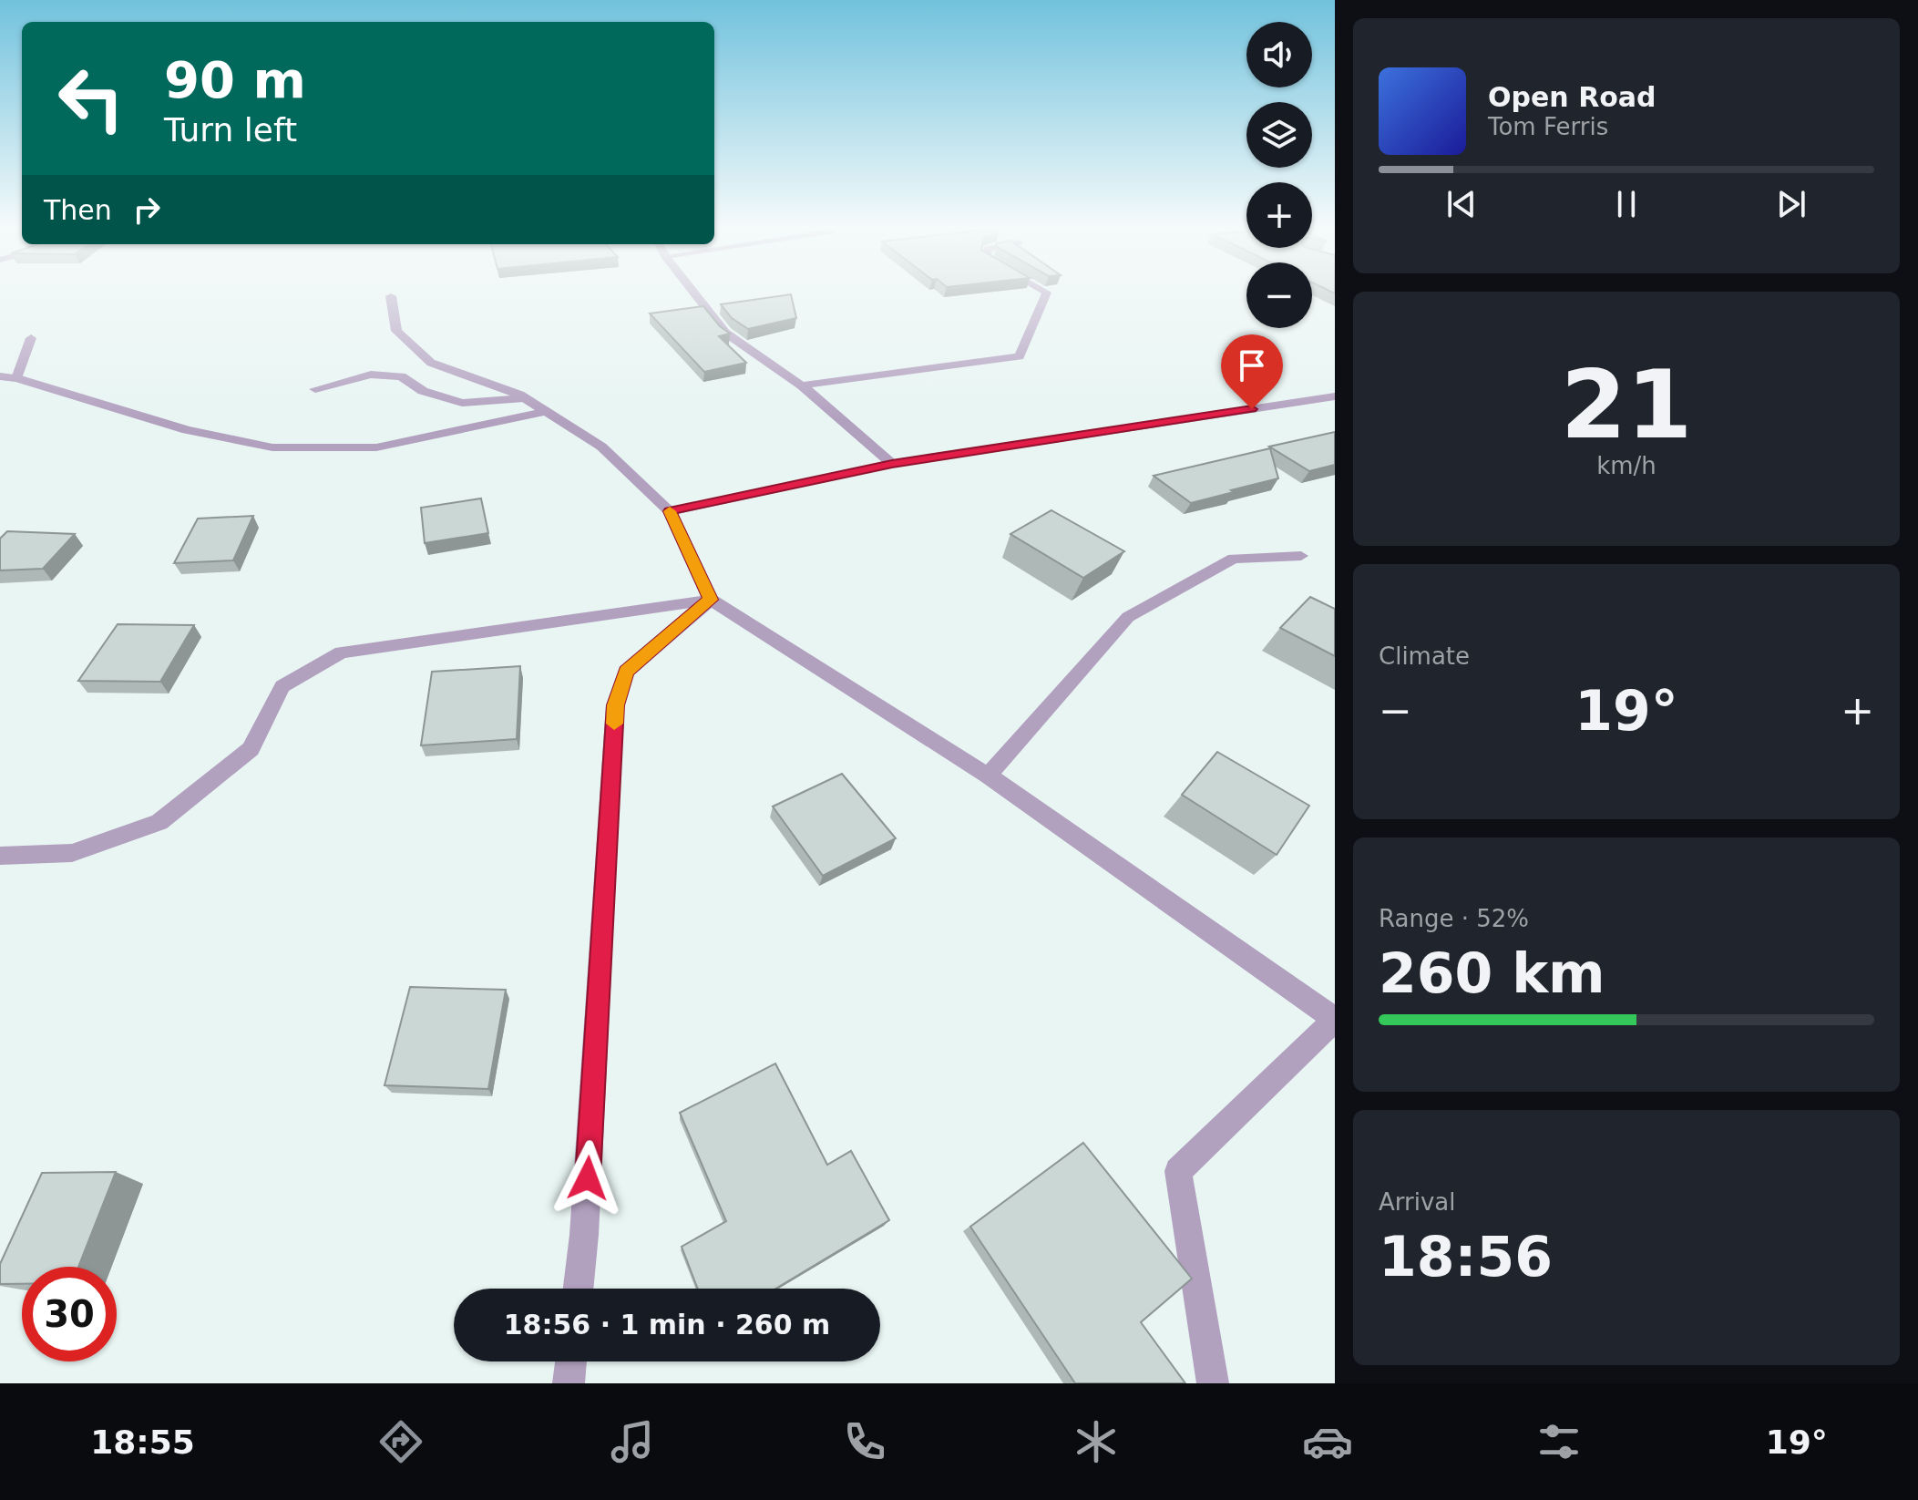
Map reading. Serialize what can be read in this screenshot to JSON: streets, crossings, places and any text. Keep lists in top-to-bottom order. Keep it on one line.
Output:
{"page":{"map_buttons":["+","−"],"turn":["90 m","Turn left"],"song":["Open Road","Tom Ferris"],"then":"Then","tile":[["21","km/h"],"Climate",["Range · 52%","260 km"],["Arrival","18:56"]],"heat":["−","19°","+"],"limit":"30","trip":"18:56 · 1 min · 260 m","tabs":["18:55","19°"]}}
